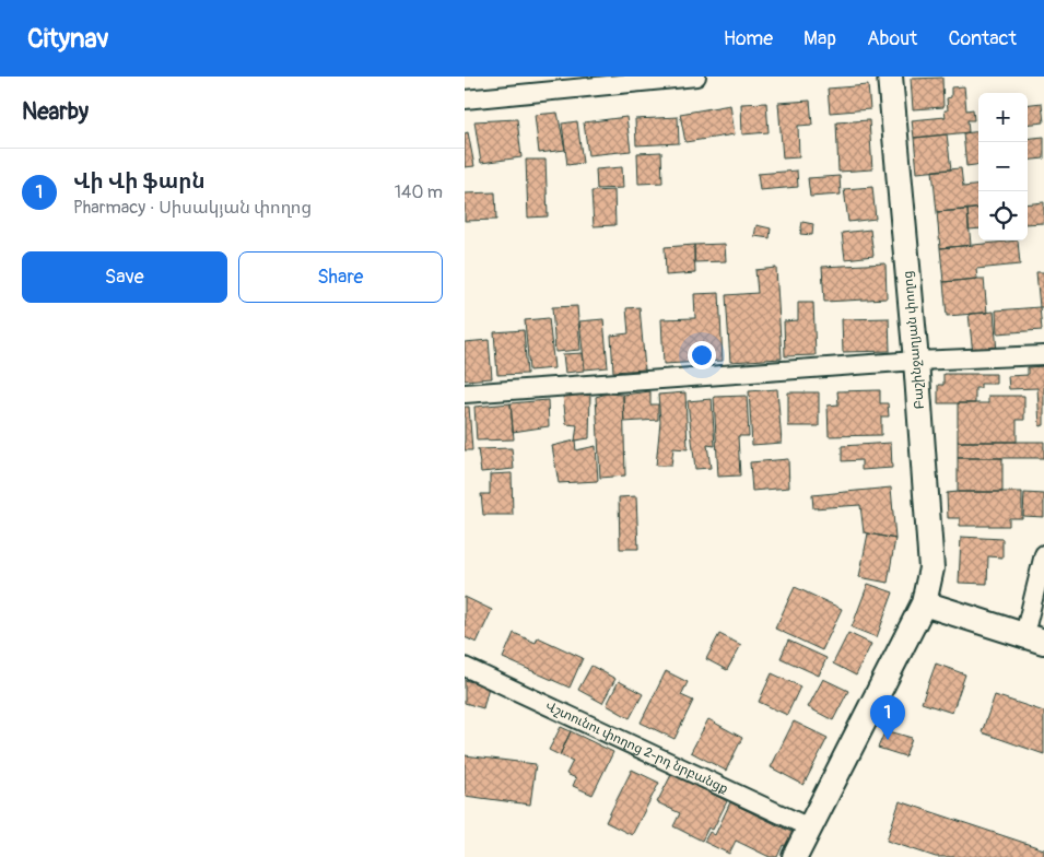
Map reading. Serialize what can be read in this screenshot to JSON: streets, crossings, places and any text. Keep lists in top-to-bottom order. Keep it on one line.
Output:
{"streets":{"main road":["Բաշինջաղյան փողոց"],"street":["Վշտունու փողոց 2-րդ նրբանցք"]},"crossings":[["Բաշինջաղյան փողոց","Վշտունու փողոց 2-րդ նրբանցք"]],"page":{"header":"Citynav","nav":["Home","Map","About","Contact"],"heading":"Nearby","map_buttons":["+","−"],"list":[{"mark":"1","name":"Վի Վի ֆարն","note":"Pharmacy · Սիսակյան փողոց","value":"140 m"}],"buttons":["Save","Share"],"pins":"1"}}
